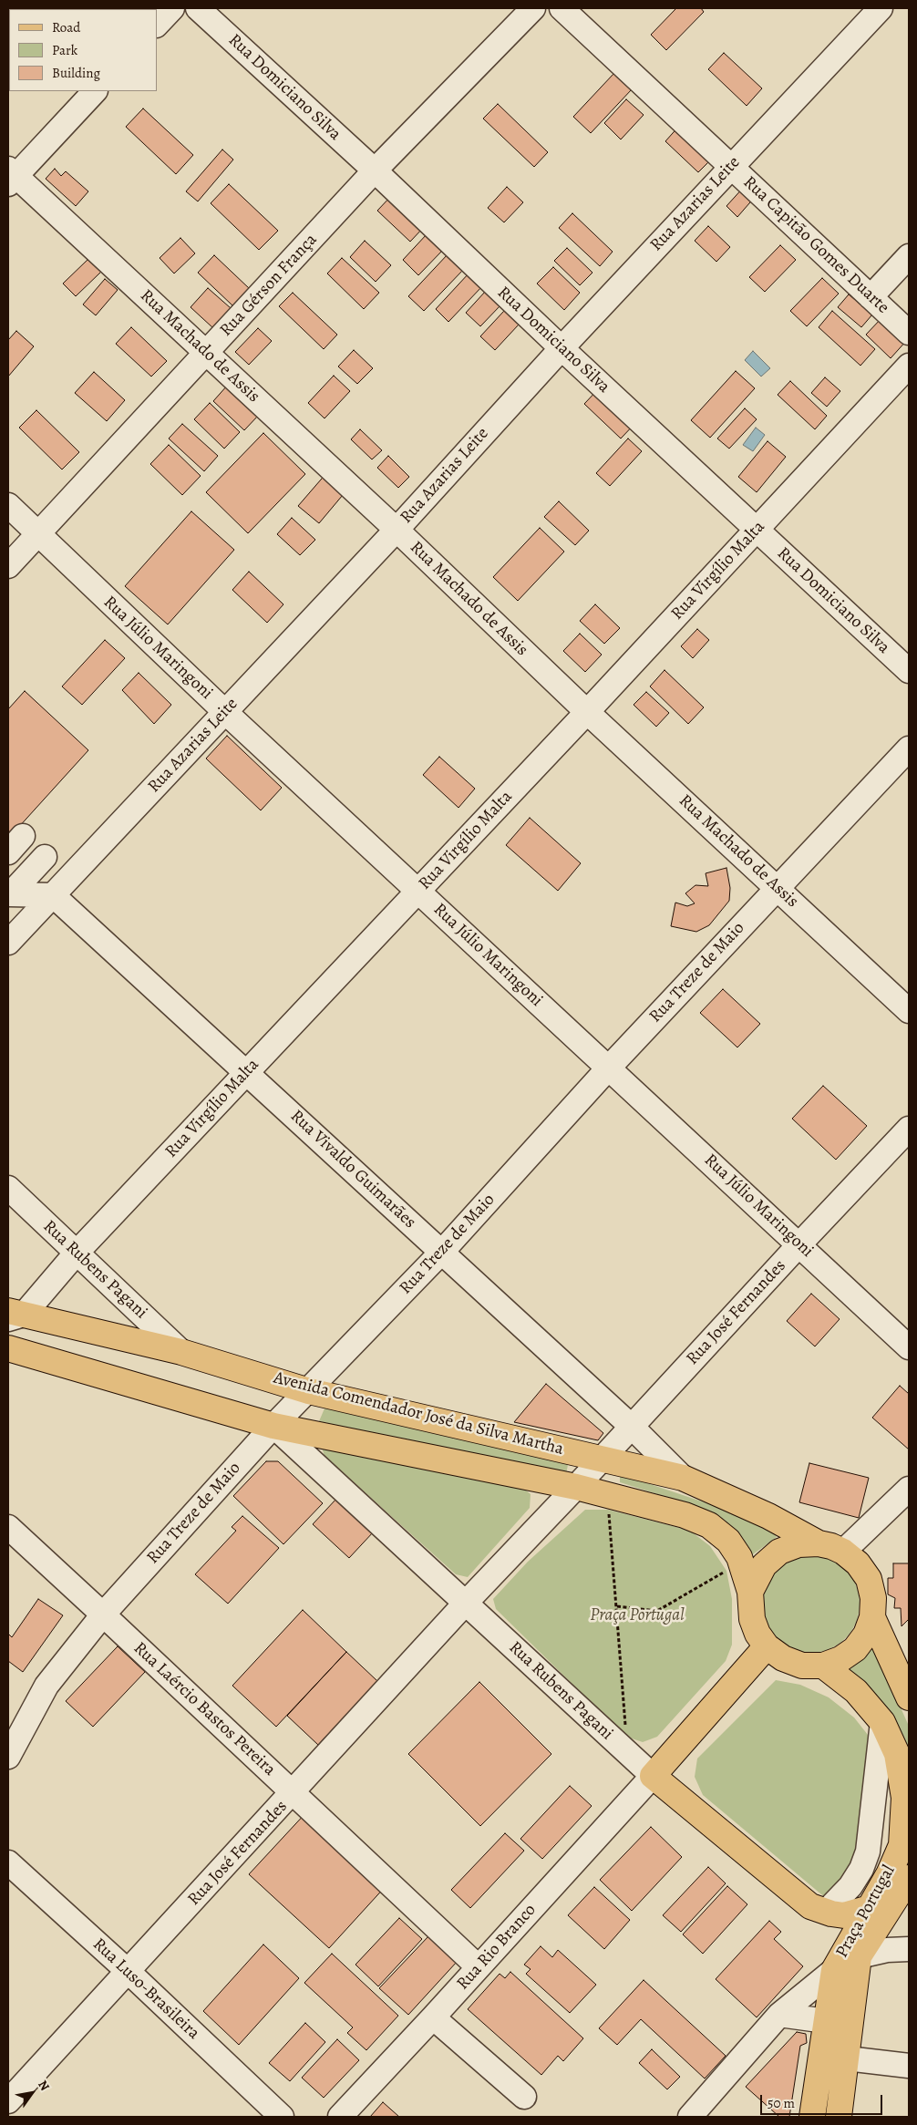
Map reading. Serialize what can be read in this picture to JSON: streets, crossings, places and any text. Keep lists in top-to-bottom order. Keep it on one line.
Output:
{"streets":{"main road":["Rua Rubens Pagani","Avenida Comendador José da Silva Martha","Praça Portugal"],"street":["Rua Domiciano Silva","Rua Azarias Leite","Rua Capitão Gomes Duarte","Rua Gérson França","Rua Machado de Assis","Rua Virgílio Malta","Rua Júlio Maringoni","Rua Treze de Maio","Rua Vivaldo Guimarães","Rua José Fernandes","Rua Laércio Bastos Pereira","Rua Rio Branco","Rua Luso-Brasileira"]},"crossings":[["Rua Domiciano Silva","Rua Azarias Leite"],["Rua Domiciano Silva","Rua Gérson França"],["Rua Domiciano Silva","Rua Virgílio Malta"],["Rua Azarias Leite","Rua Capitão Gomes Duarte"],["Rua Azarias Leite","Rua Machado de Assis"],["Rua Azarias Leite","Rua Júlio Maringoni"],["Rua Azarias Leite","Rua Vivaldo Guimarães"],["Rua Gérson França","Rua Machado de Assis"],["Rua Gérson França","Rua Júlio Maringoni"],["Rua Machado de Assis","Rua Virgílio Malta"],["Rua Machado de Assis","Rua Treze de Maio"],["Rua Virgílio Malta","Rua Júlio Maringoni"],["Rua Virgílio Malta","Rua Vivaldo Guimarães"],["Rua Virgílio Malta","Rua Rubens Pagani"],["Rua Virgílio Malta","Avenida Comendador José da Silva Martha"],["Rua Júlio Maringoni","Rua Treze de Maio"],["Rua Júlio Maringoni","Rua José Fernandes"],["Rua Treze de Maio","Rua Vivaldo Guimarães"],["Rua Treze de Maio","Rua Rubens Pagani"],["Rua Treze de Maio","Avenida Comendador José da Silva Martha"],["Rua Treze de Maio","Rua Laércio Bastos Pereira"],["Rua Vivaldo Guimarães","Rua José Fernandes"],["Rua Vivaldo Guimarães","Avenida Comendador José da Silva Martha"],["Rua Rubens Pagani","Rua José Fernandes"],["Rua Rubens Pagani","Avenida Comendador José da Silva Martha"],["Rua Rubens Pagani","Praça Portugal"],["Rua Rubens Pagani","Rua Rio Branco"],["Rua José Fernandes","Avenida Comendador José da Silva Martha"],["Rua José Fernandes","Rua Laércio Bastos Pereira"],["Rua José Fernandes","Rua Luso-Brasileira"],["Avenida Comendador José da Silva Martha","Praça Portugal"],["Rua Laércio Bastos Pereira","Rua Rio Branco"]],"parks":["Praça Portugal"],"legend":["Road","Park","Building"],"scale_bar":"50 m","north":"top right"}
